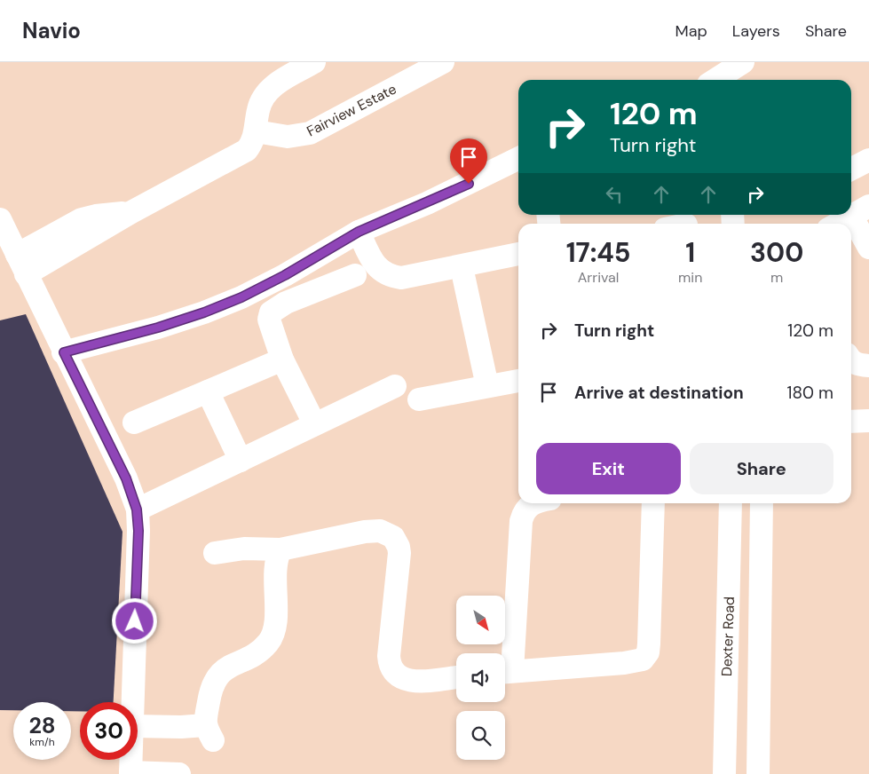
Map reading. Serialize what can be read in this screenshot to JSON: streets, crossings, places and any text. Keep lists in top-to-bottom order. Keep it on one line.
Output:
{"streets":{"street":["Fairview Estate","Dexter Road"]},"north":"bottom right","page":{"header":"Navio","nav":["Map","Layers","Share"],"turn":["120 m","Turn right"],"eta":["17:45","Arrival","1","min","300","m"],"list":[{"name":"Turn right","value":"120 m"},{"name":"Arrive at destination","value":"180 m"}],"buttons":["Exit","Share"],"speed":"28 km/h","limit":"30"}}
